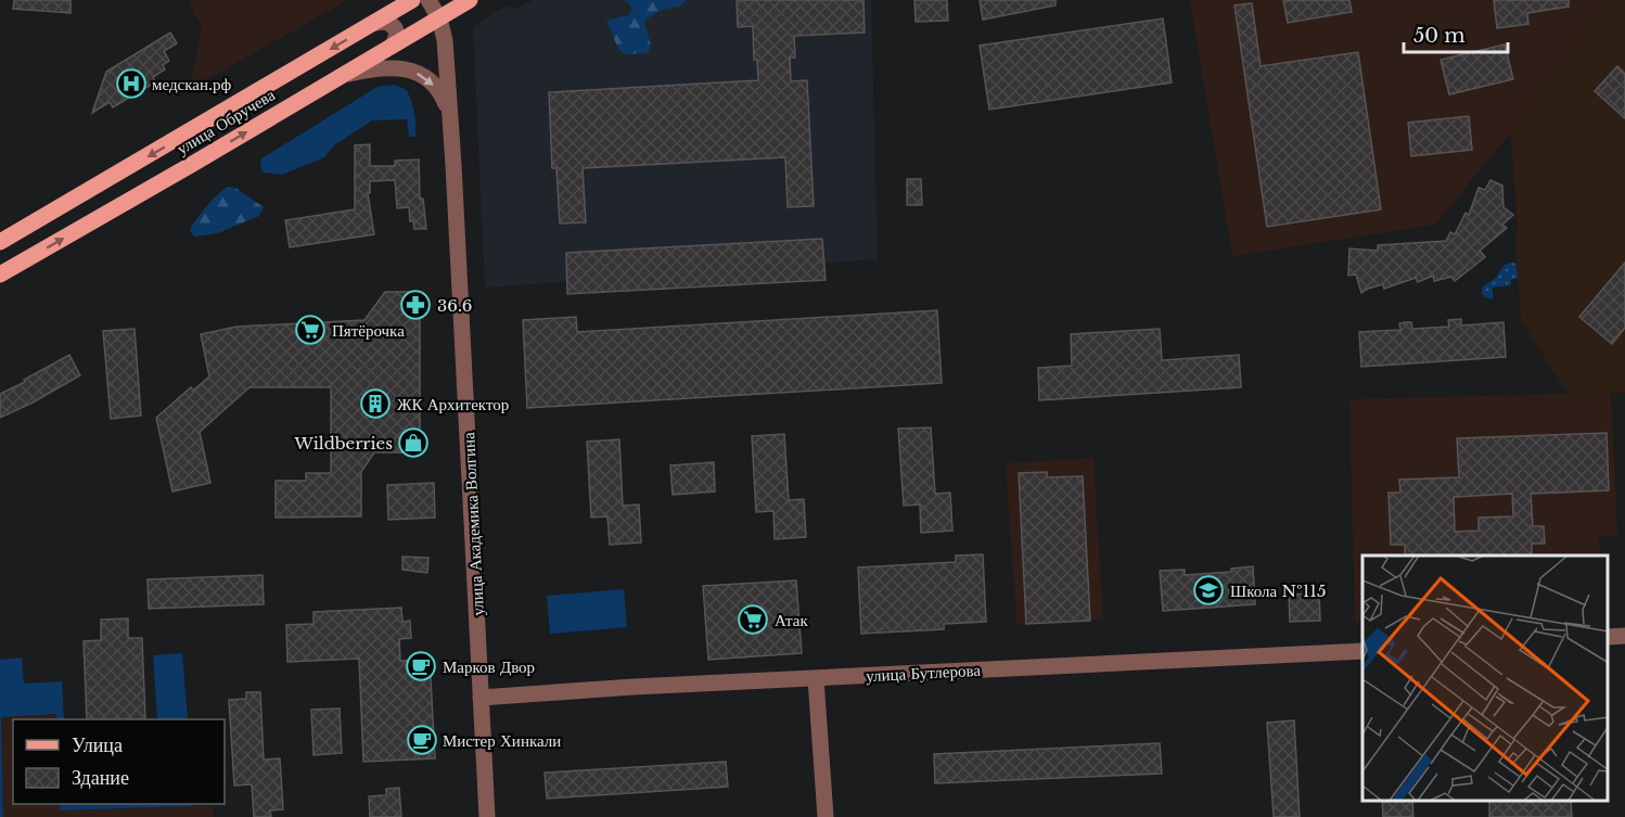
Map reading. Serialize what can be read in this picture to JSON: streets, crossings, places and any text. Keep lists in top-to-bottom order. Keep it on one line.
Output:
{"streets":{"main road":["улица Обручева"],"street":["улица Академика Волгина","улица Бутлерова"]},"crossings":[["улица Обручева","улица Академика Волгина"],["улица Академика Волгина","улица Бутлерова"]],"places":{"hospital":["медскан.рф"],"pharmacy":["36.6"],"supermarket":["Пятёрочка","Атак"],"building":["ЖК Архитектор"],"shop":["Wildberries"],"school or university":["Школа №115"],"cafe":["Марков Двор","Мистер Хинкали"]},"legend":["Улица","Здание"],"scale_bar":"50 m"}
